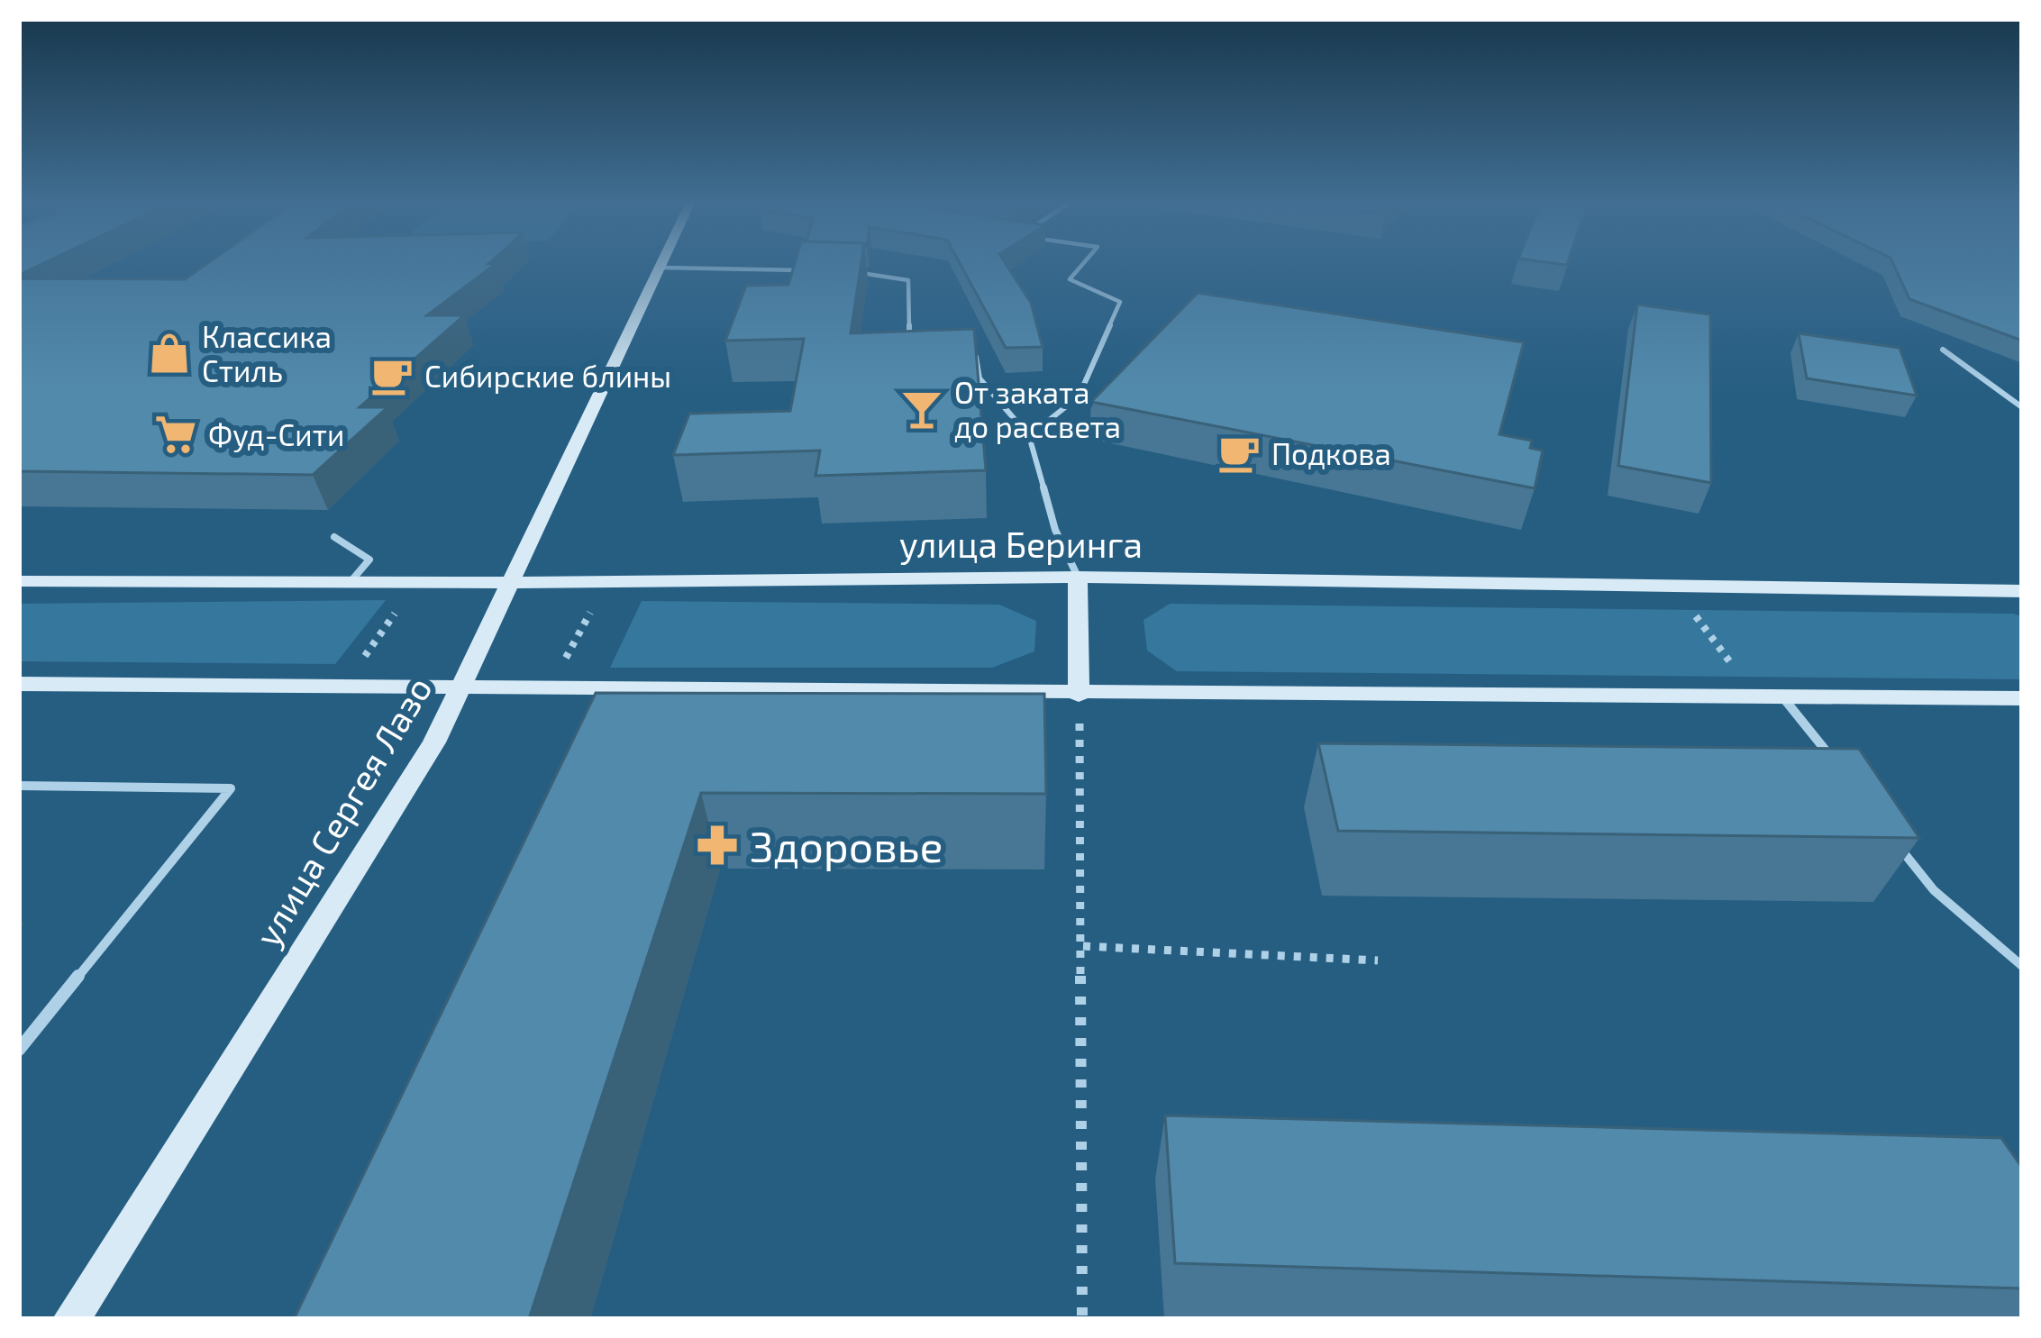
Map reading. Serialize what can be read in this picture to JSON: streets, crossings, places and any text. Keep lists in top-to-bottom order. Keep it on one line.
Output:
{"streets":{"street":["улица Беринга","улица Сергея Лазо"]},"crossings":[["улица Беринга","улица Сергея Лазо"]],"places":{"shop":["Классика Стиль"],"cafe":["Сибирские блины","Подкова"],"bar":["От заката до рассвета"],"supermarket":["Фуд-Сити"],"pharmacy":["Здоровье"]}}
